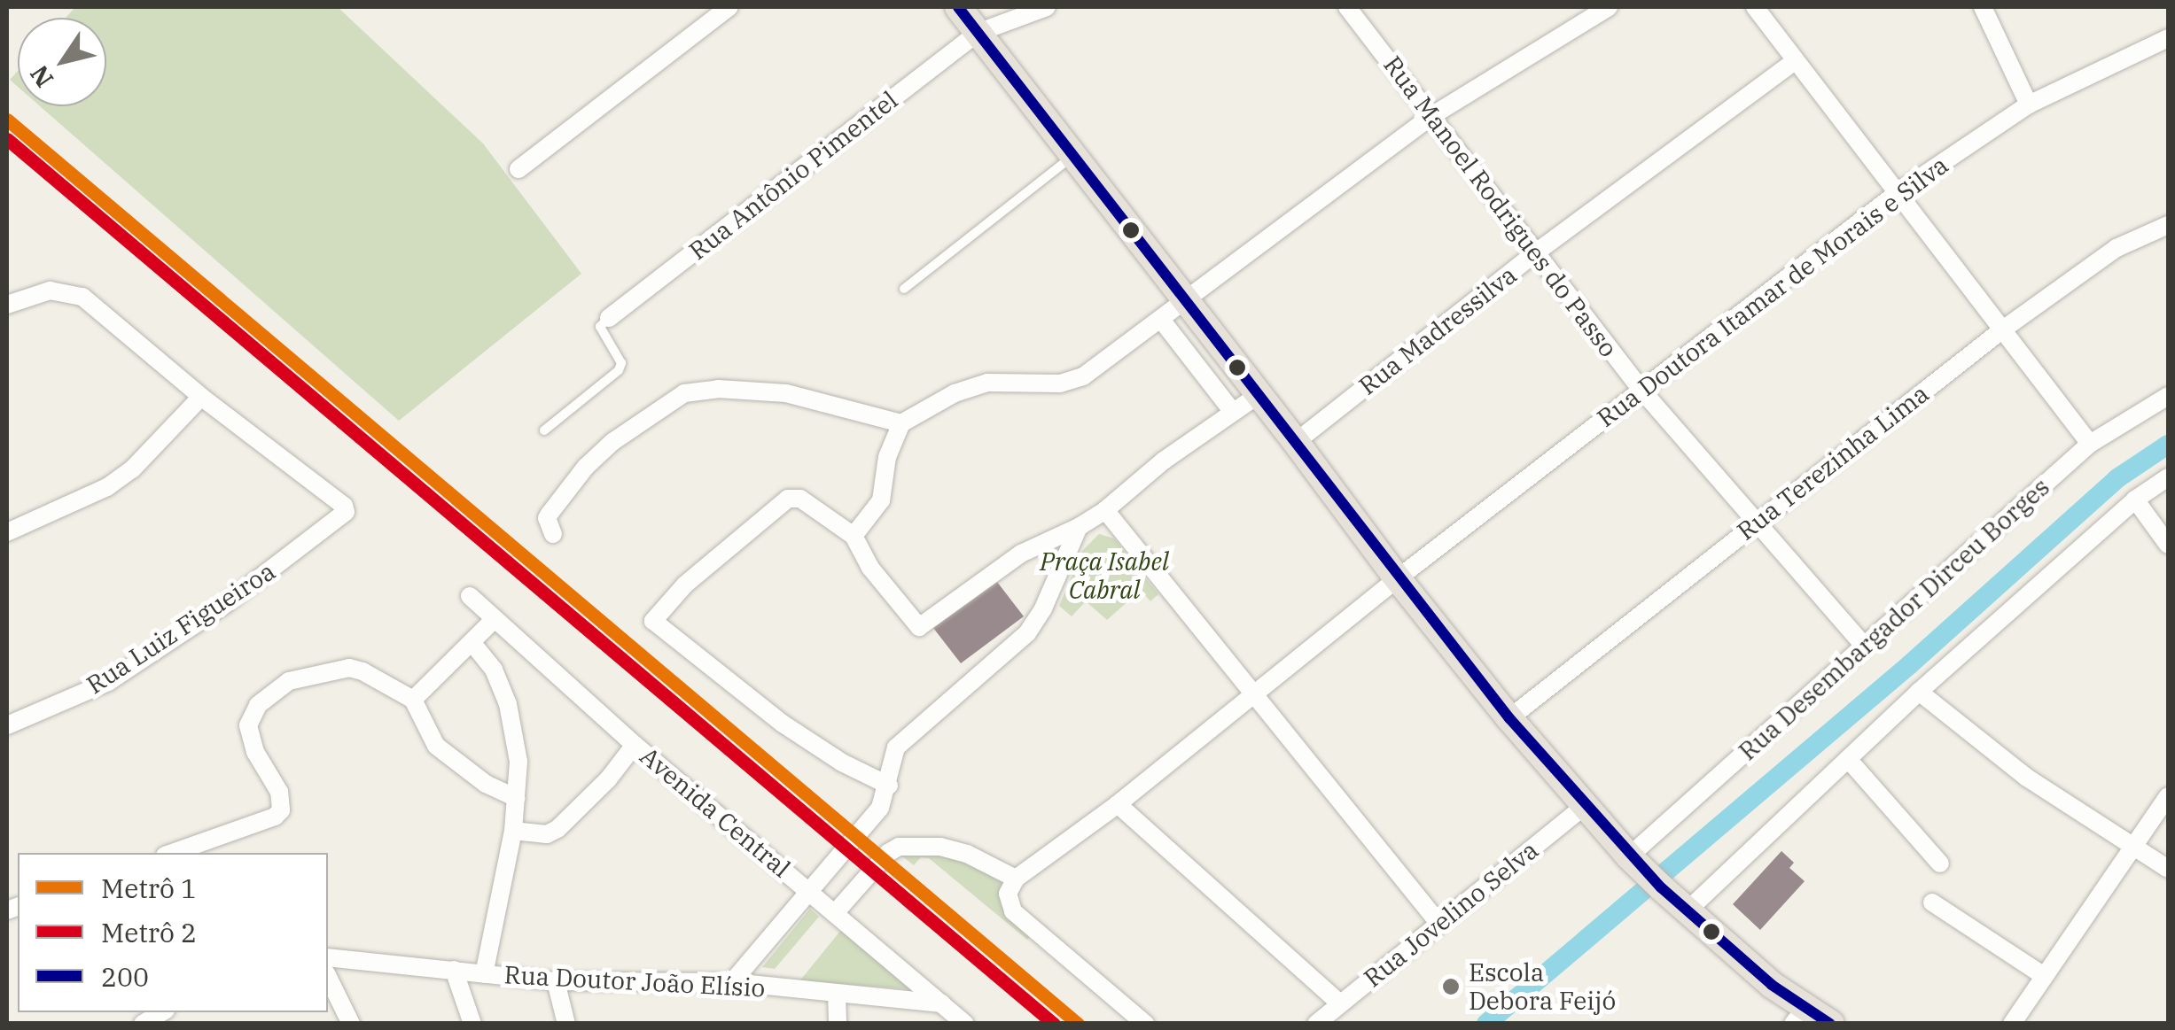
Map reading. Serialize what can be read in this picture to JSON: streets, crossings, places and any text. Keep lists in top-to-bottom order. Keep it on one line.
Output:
{"streets":{"street":["Rua Antônio Pimentel","Rua Manoel Rodrigues do Passo","Rua Doutora Itamar de Morais e Silva","Rua Madressilva","Rua Terezinha Lima","Rua Desembargador Dirceu Borges","Rua Luiz Figueiroa","Avenida Central","Rua Jovelino Selva","Rua Doutor João Elísio"]},"crossings":[["Rua Manoel Rodrigues do Passo","Rua Doutora Itamar de Morais e Silva"],["Rua Manoel Rodrigues do Passo","Rua Madressilva"],["Rua Manoel Rodrigues do Passo","Rua Terezinha Lima"],["Rua Manoel Rodrigues do Passo","Rua Desembargador Dirceu Borges"],["Avenida Central","Rua Doutor João Elísio"]],"parks":["Praça Isabel Cabral"],"places":["Escola Debora Feijó"],"lines":["transit line 200","metro line 1","metro line 2"],"legend":["Metrô 1","Metrô 2","200"],"north":"bottom left"}
